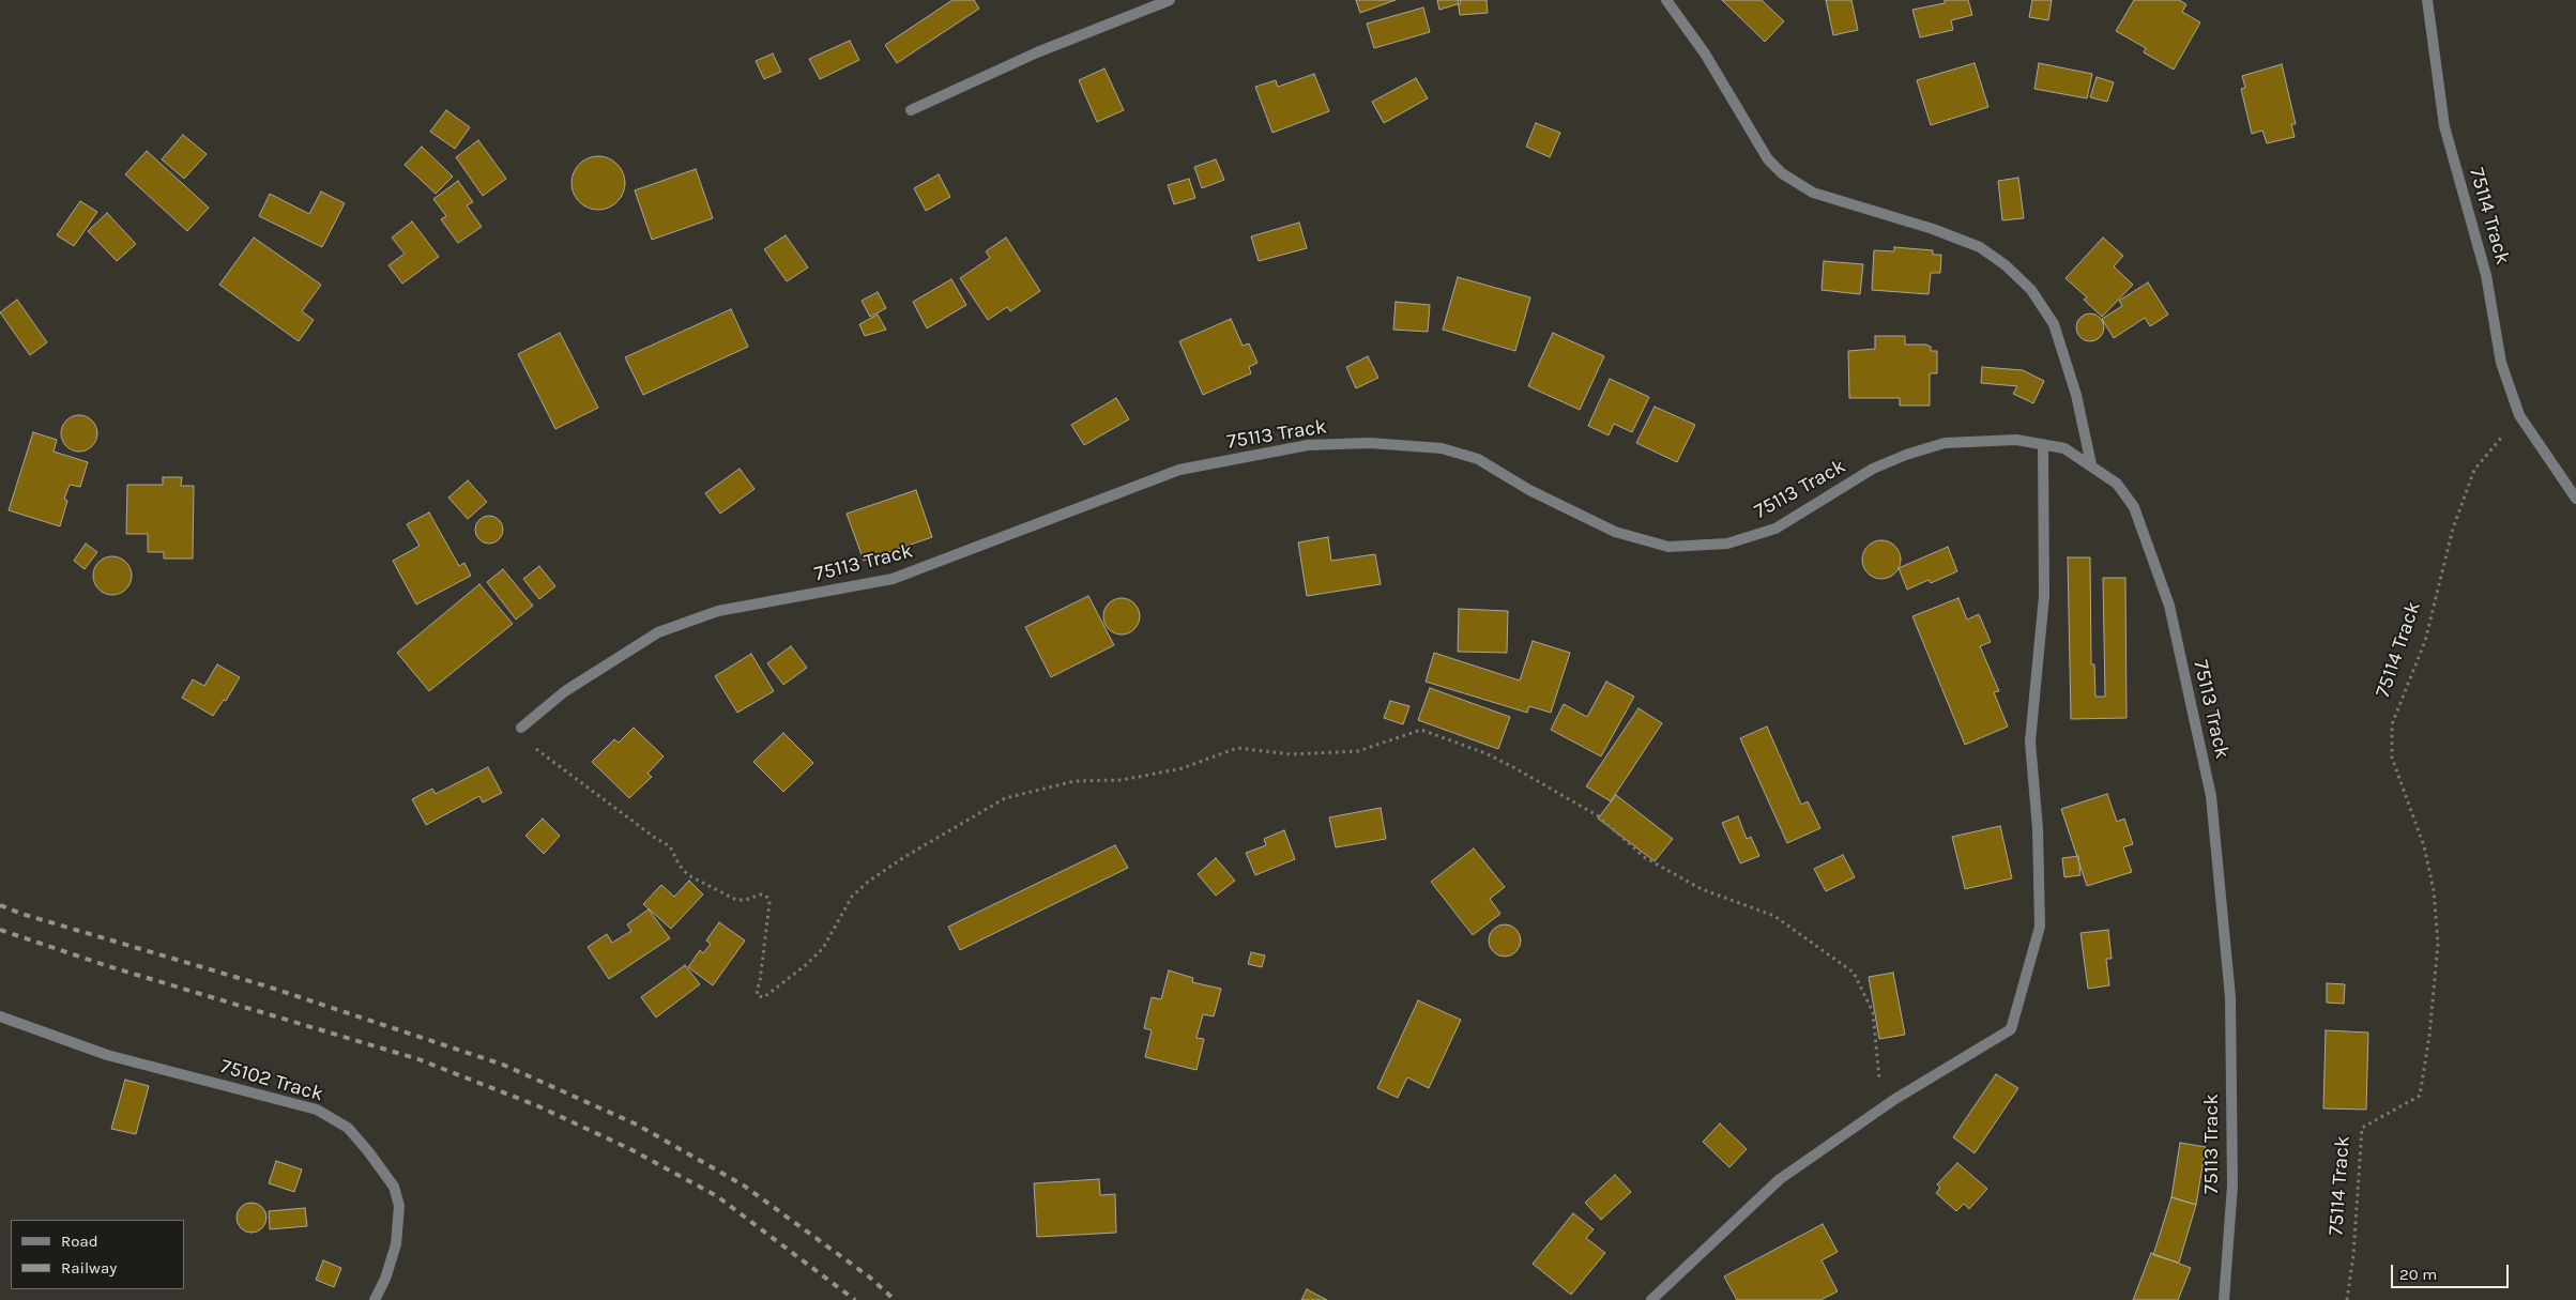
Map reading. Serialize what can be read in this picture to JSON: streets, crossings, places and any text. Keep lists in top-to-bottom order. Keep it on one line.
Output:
{"streets":{"street":["75114 Track","75113 Track","75102 Track"]},"legend":["Road","Railway"],"scale_bar":"20 m"}
